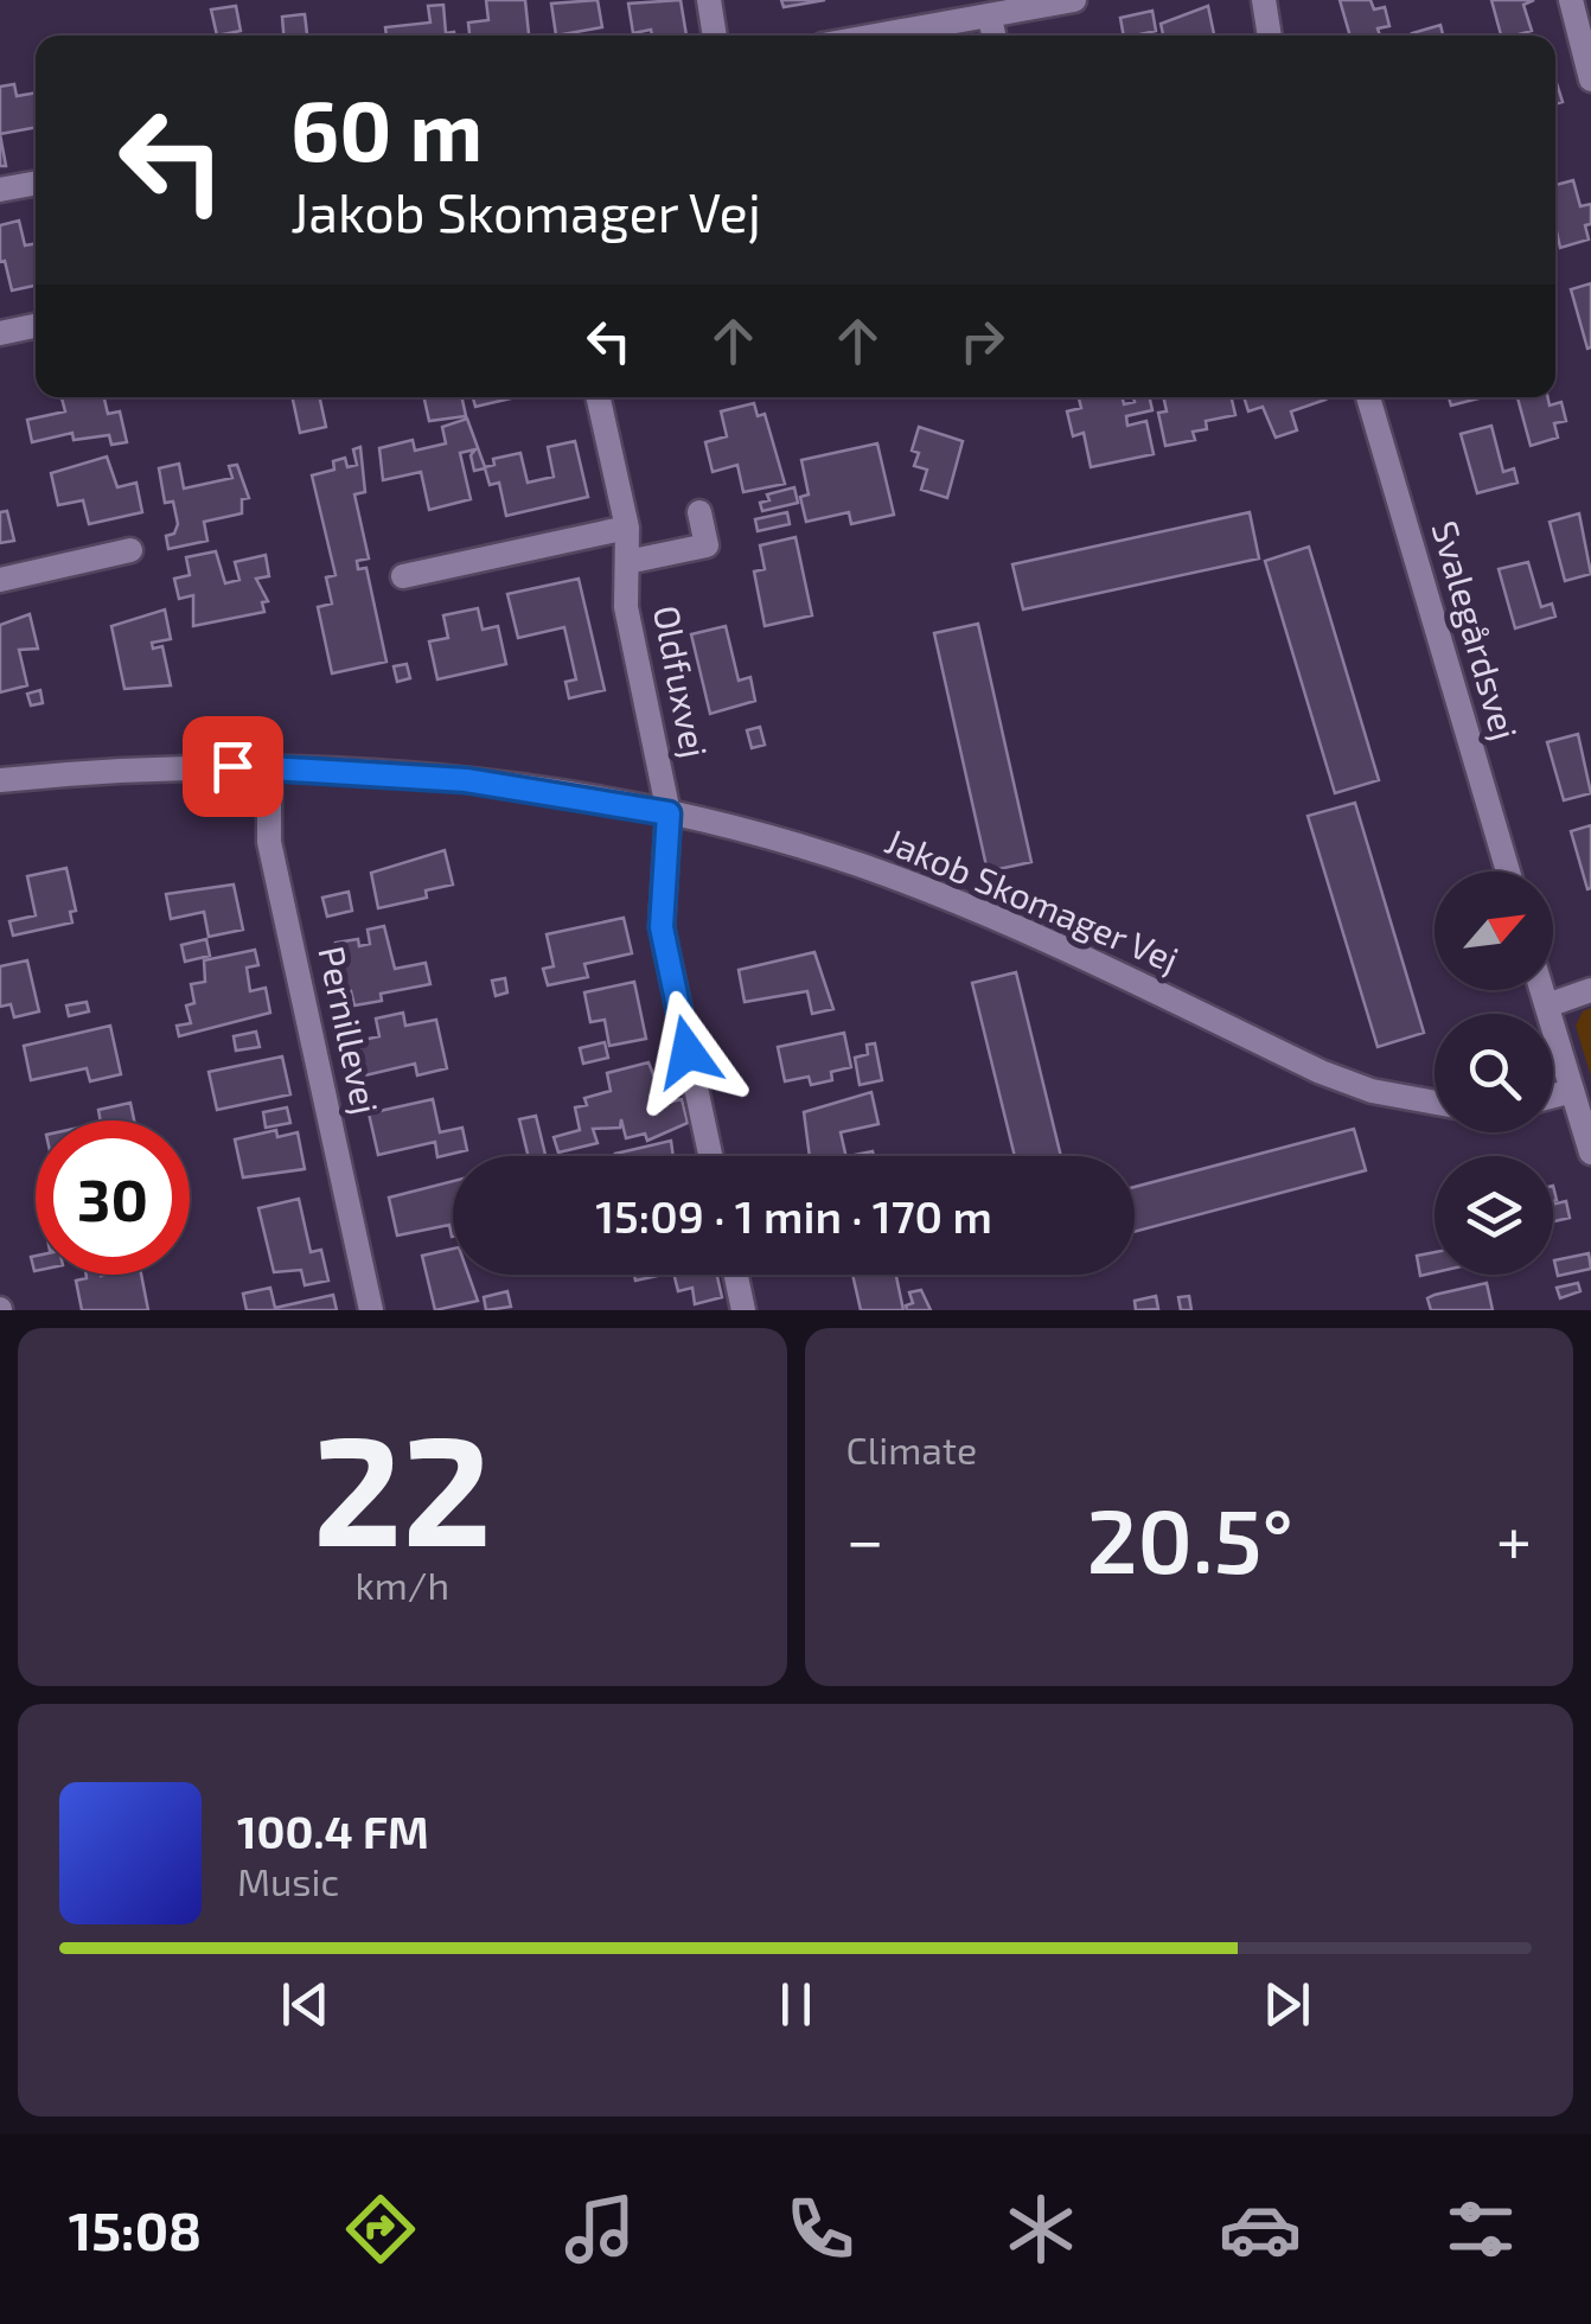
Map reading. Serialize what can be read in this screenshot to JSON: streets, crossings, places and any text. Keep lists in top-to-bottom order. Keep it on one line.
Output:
{"streets":{"street":["Svalegårdsvej","Oldfuxvej","Jakob Skomager Vej","Pernillevej"]},"crossings":[["Oldfuxvej","Jakob Skomager Vej"],["Jakob Skomager Vej","Pernillevej"]],"north":"top right","page":{"turn":["60 m","Jakob Skomager Vej"],"limit":"30","trip":"15:09 · 1 min · 170 m","tile":[["22","km/h"],"Climate"],"heat":["−","20.5°","+"],"song":["100.4 FM","Music"],"tabs":"15:08"}}
